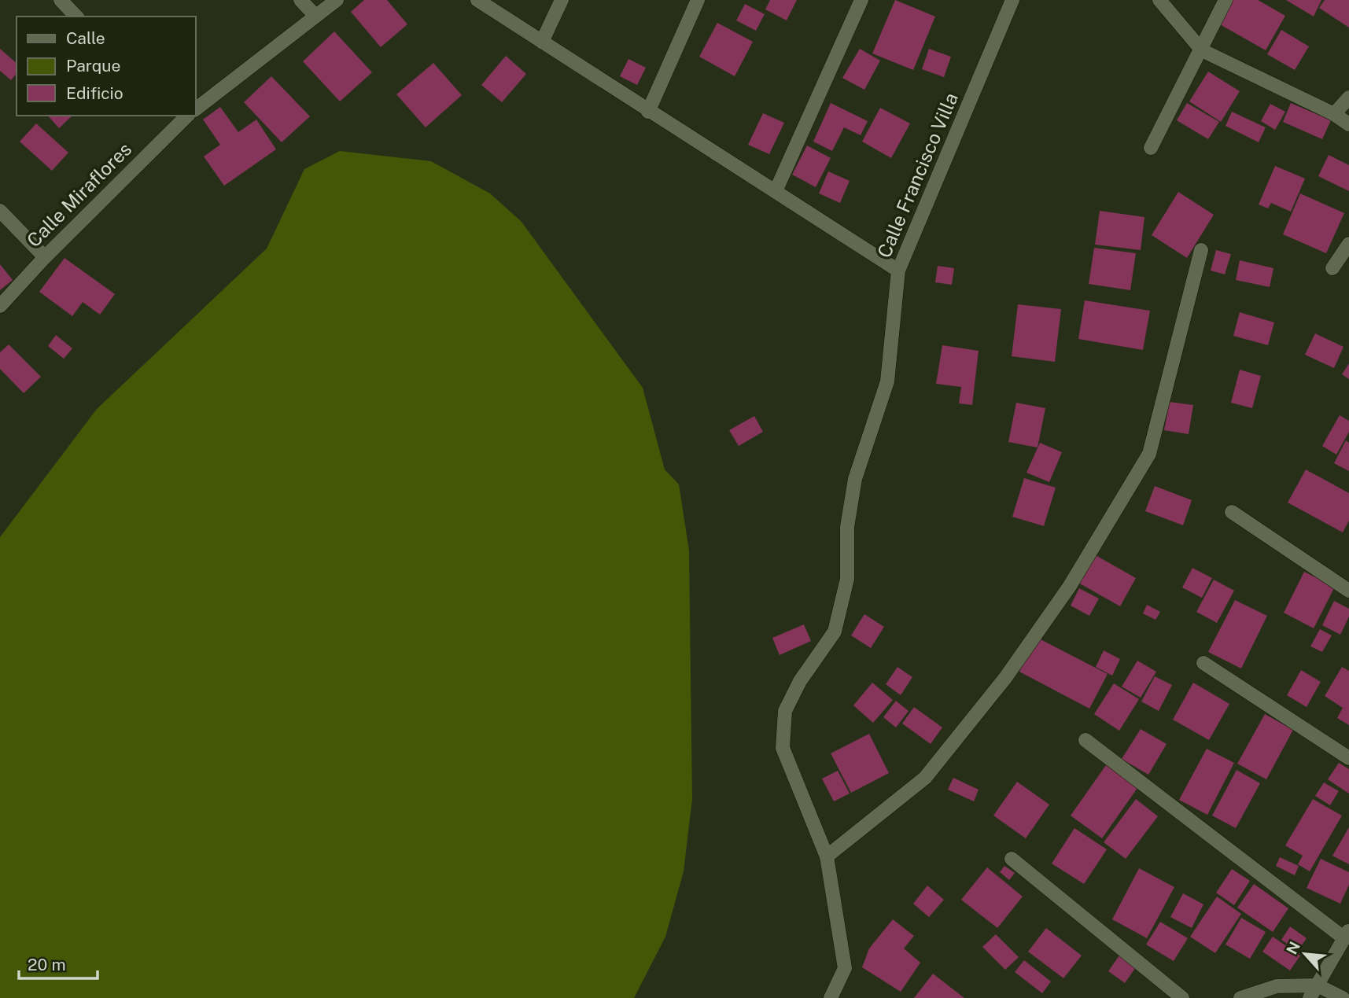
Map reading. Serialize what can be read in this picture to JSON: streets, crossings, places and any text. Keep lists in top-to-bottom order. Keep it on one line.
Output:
{"streets":{"street":["Calle Francisco Villa","Calle Miraflores"]},"legend":["Calle","Parque","Edificio"],"scale_bar":"20 m","north":"top left"}
